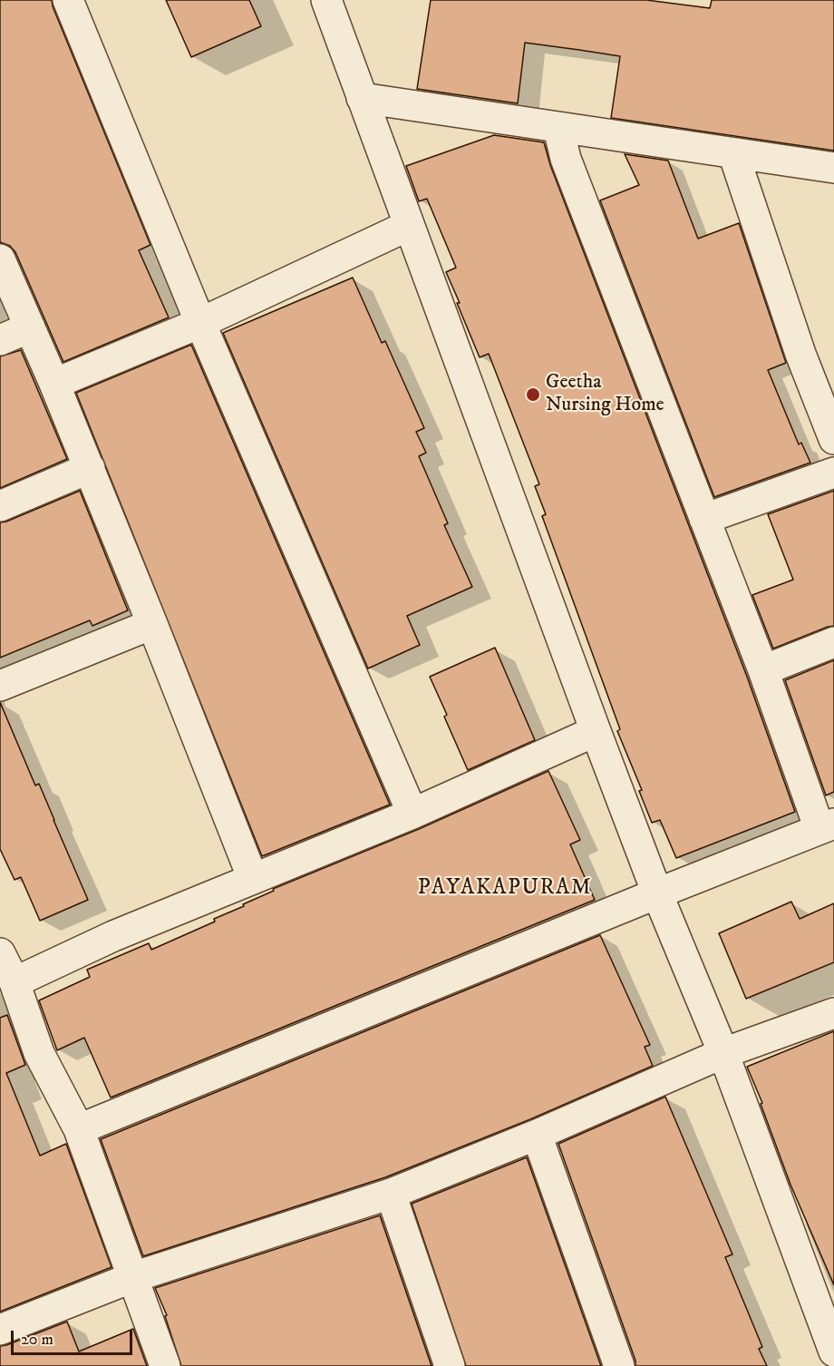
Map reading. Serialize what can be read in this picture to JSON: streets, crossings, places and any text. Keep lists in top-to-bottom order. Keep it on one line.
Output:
{"districts":["PAYAKAPURAM"],"places":["Geetha Nursing Home"],"scale_bar":"20 m"}
